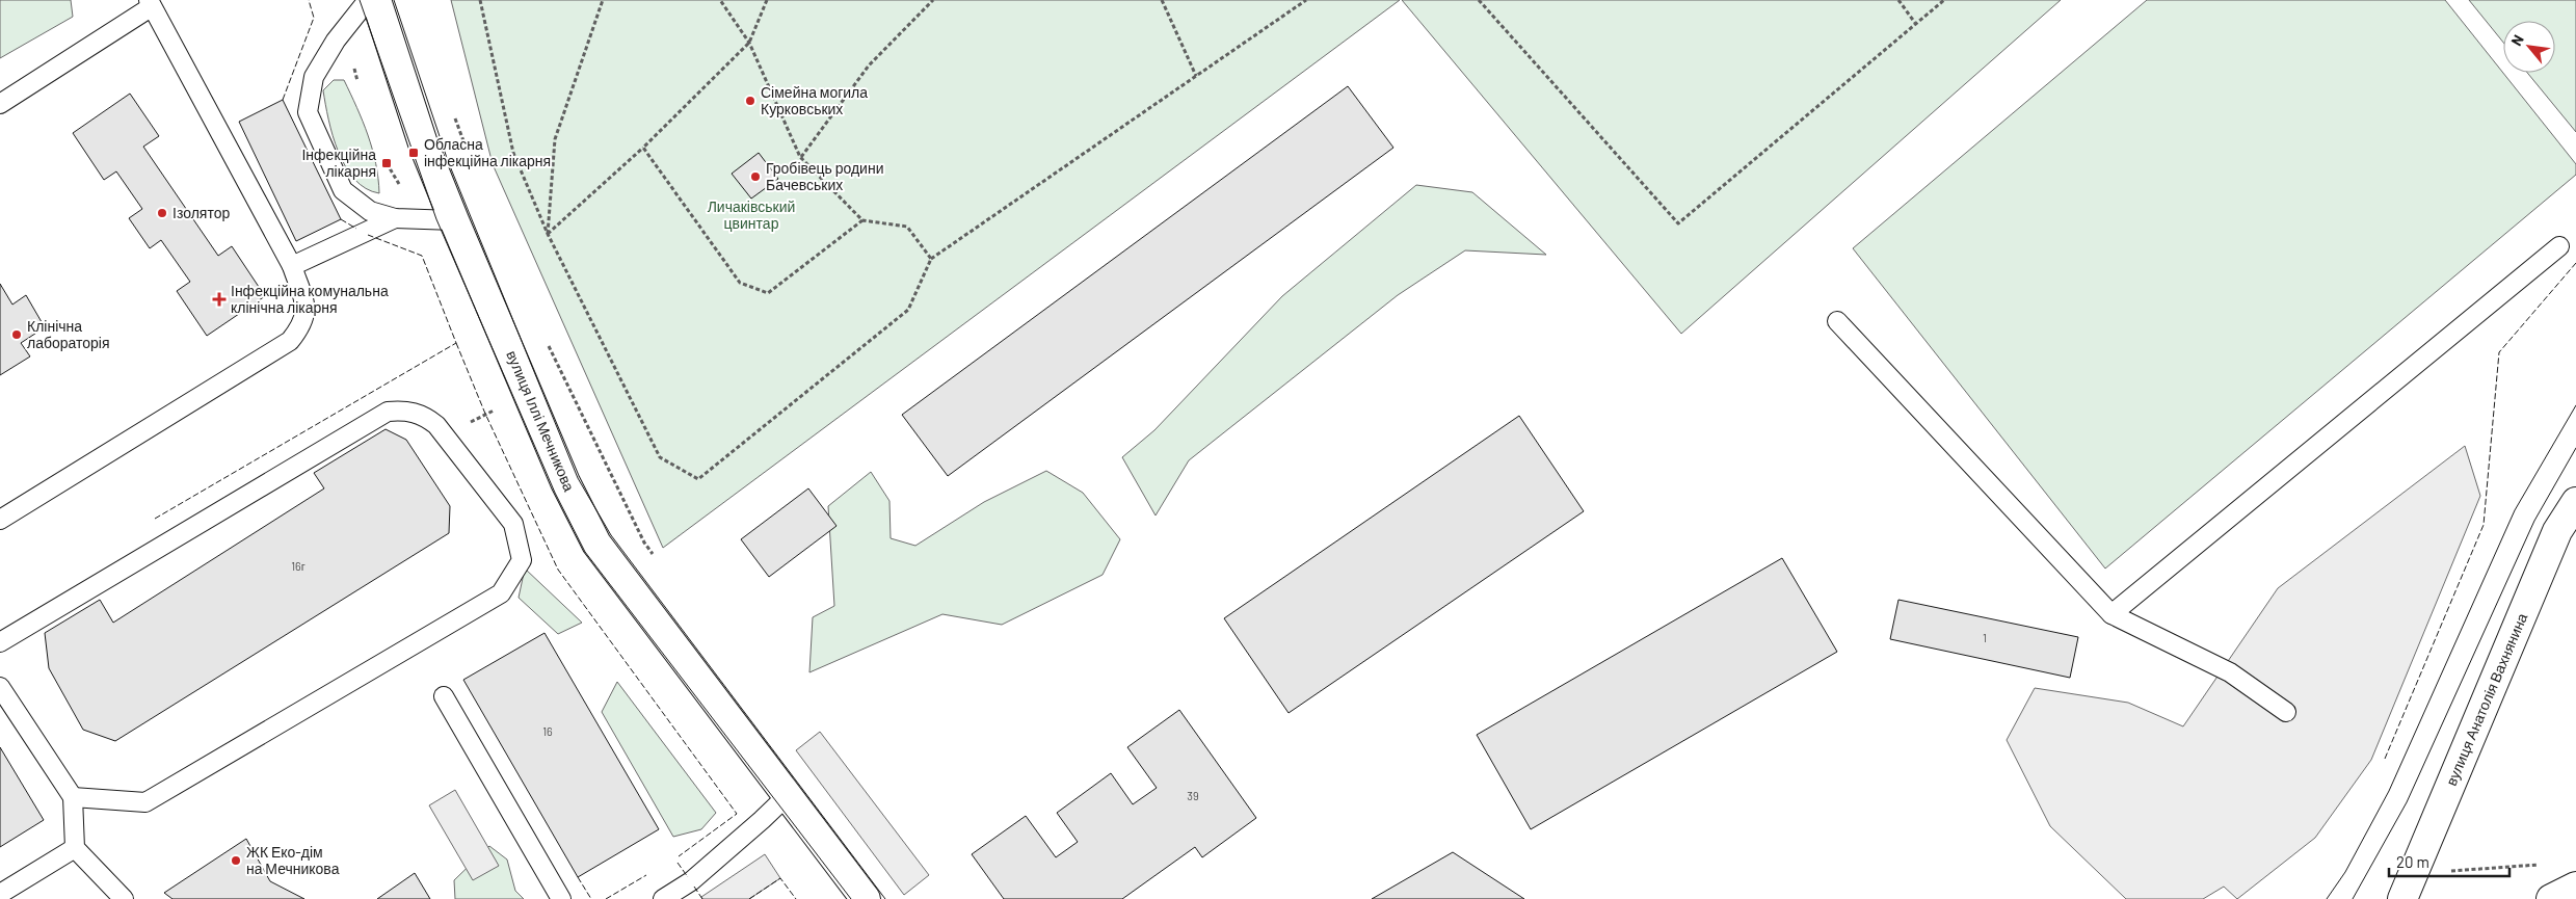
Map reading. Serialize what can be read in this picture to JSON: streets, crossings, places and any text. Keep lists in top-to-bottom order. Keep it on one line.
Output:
{"streets":{"main road":["вулиця Іллі Мечникова","вулиця Анатолія Вахнянина"]},"parks":["Личаківський цвинтар"],"places":{"other":["Сімейна могила Курковських","Гробівець родини Бачевських","Ізолятор","Клінічна лабораторія","ЖК Еко-дім на Мечникова"],"transit":["Обласна інфекційна лікарня","Інфекційна лікарня"],"health":["Інфекційна комунальна клінічна лікарня"]},"house_numbers":["16г","1","16","39"],"scale_bar":"20 m","north":"top left"}
